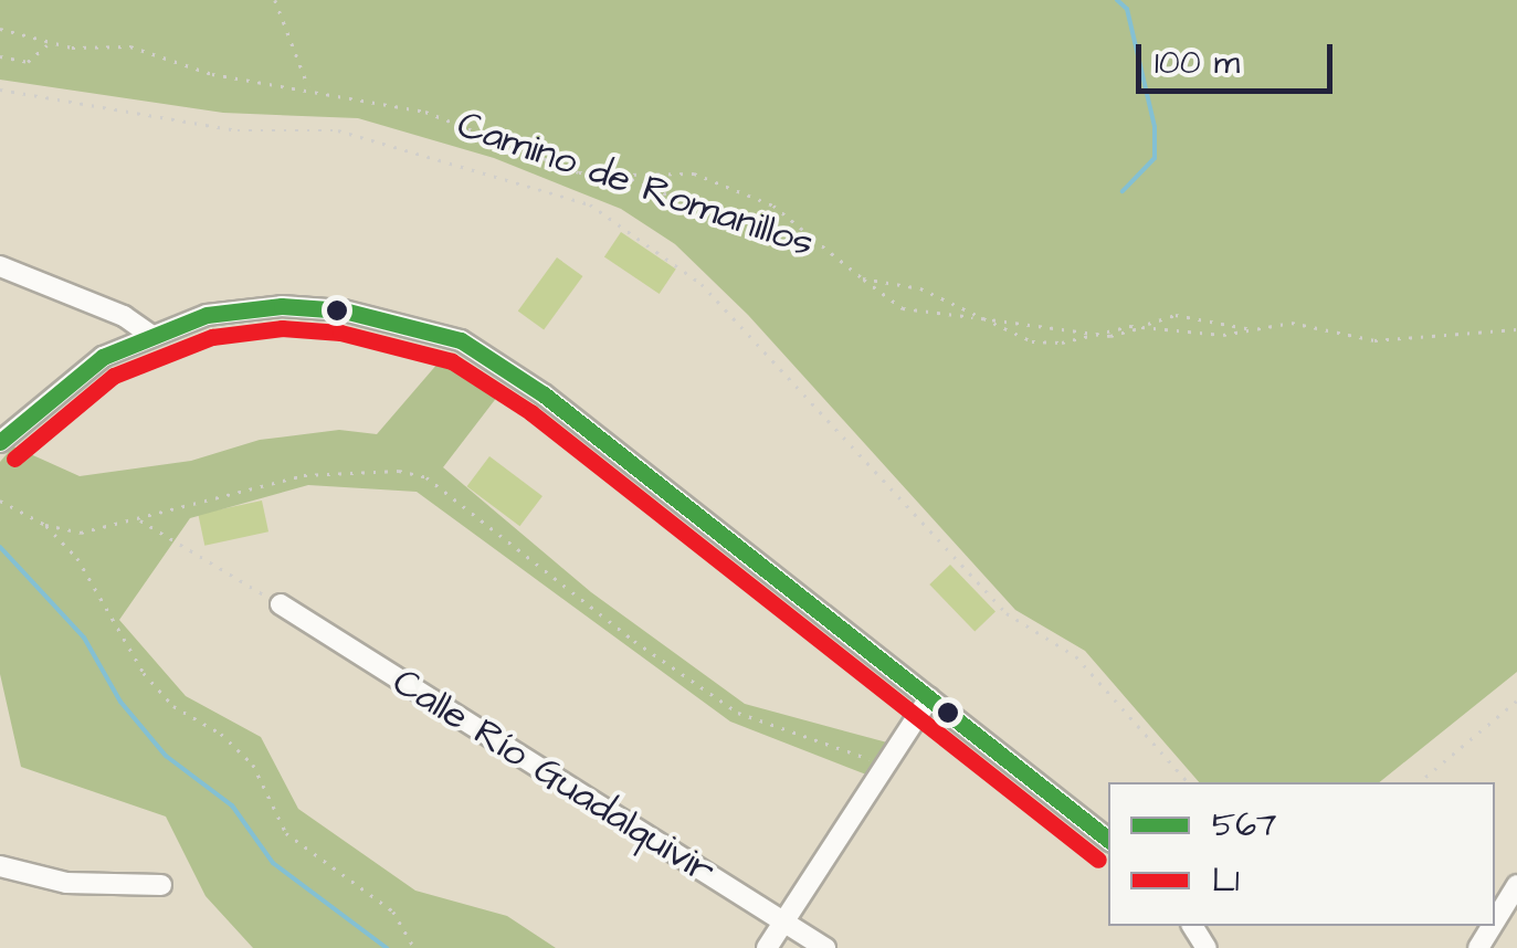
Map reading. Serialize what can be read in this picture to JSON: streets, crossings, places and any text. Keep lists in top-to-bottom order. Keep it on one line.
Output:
{"streets":{"street":["Calle Río Guadalquivir"],"path":["Camino de Romanillos"]},"lines":["transit line 567","transit line L1"],"legend":["567","L1"],"scale_bar":"100 m"}
